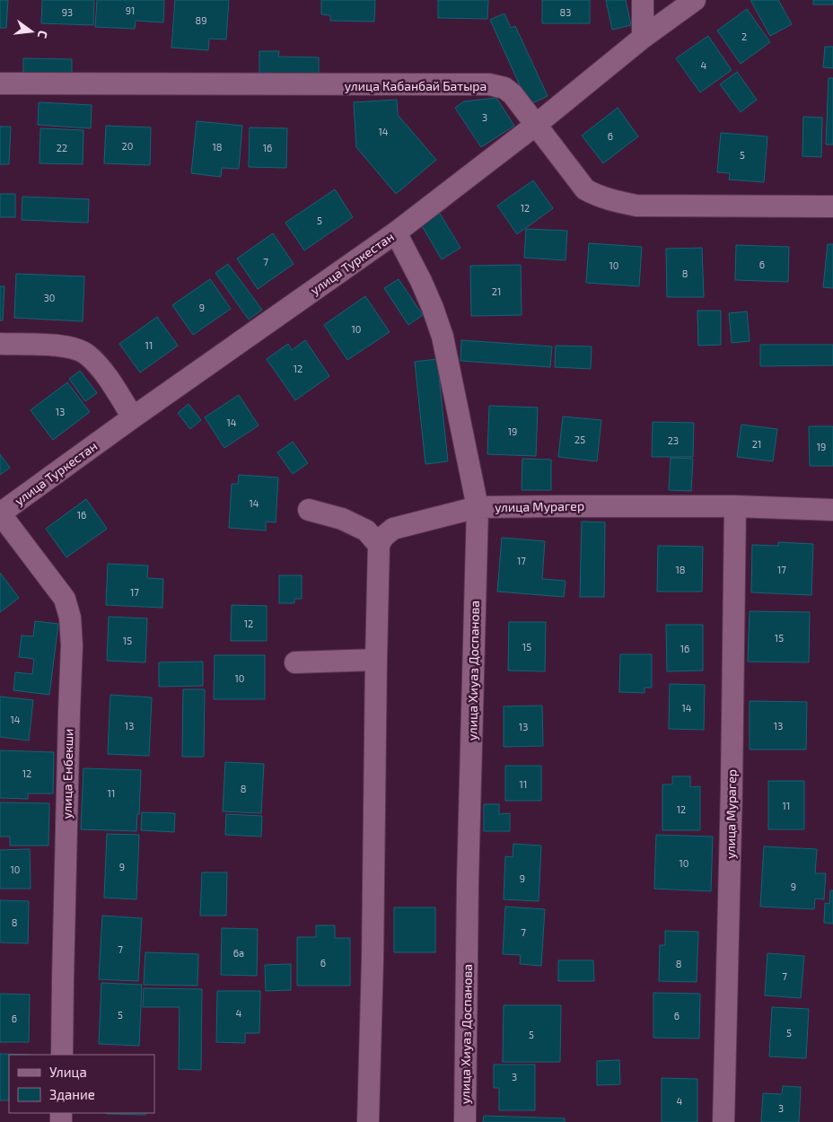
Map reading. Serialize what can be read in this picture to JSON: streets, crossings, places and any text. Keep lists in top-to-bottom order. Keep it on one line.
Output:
{"streets":{"street":["улица Кабанбай Батыра","улица Туркестан","улица Мурагер","улица Хиуаз Доспанова","улица Енбекши"]},"crossings":[["улица Кабанбай Батыра","улица Туркестан"],["улица Туркестан","улица Хиуаз Доспанова"],["улица Туркестан","улица Енбекши"],["улица Мурагер","улица Хиуаз Доспанова"]],"house_numbers":["91","93","83","89","2","4","3","14","6","20","18","22","16","5","12","5","7","6","10","8","21","30","9","10","11","12","13","14","19","25","23","21","19","14","16","17","18","17","17","12","15","15","15","16","10","14","14","13","13","13","12","11","8","11","11","12","10","9","10","9","9","8","7","7","6а","6","8","7","4","5","6","6","5","5","3","4","3"],"legend":["Улица","Здание"],"north":"right"}
